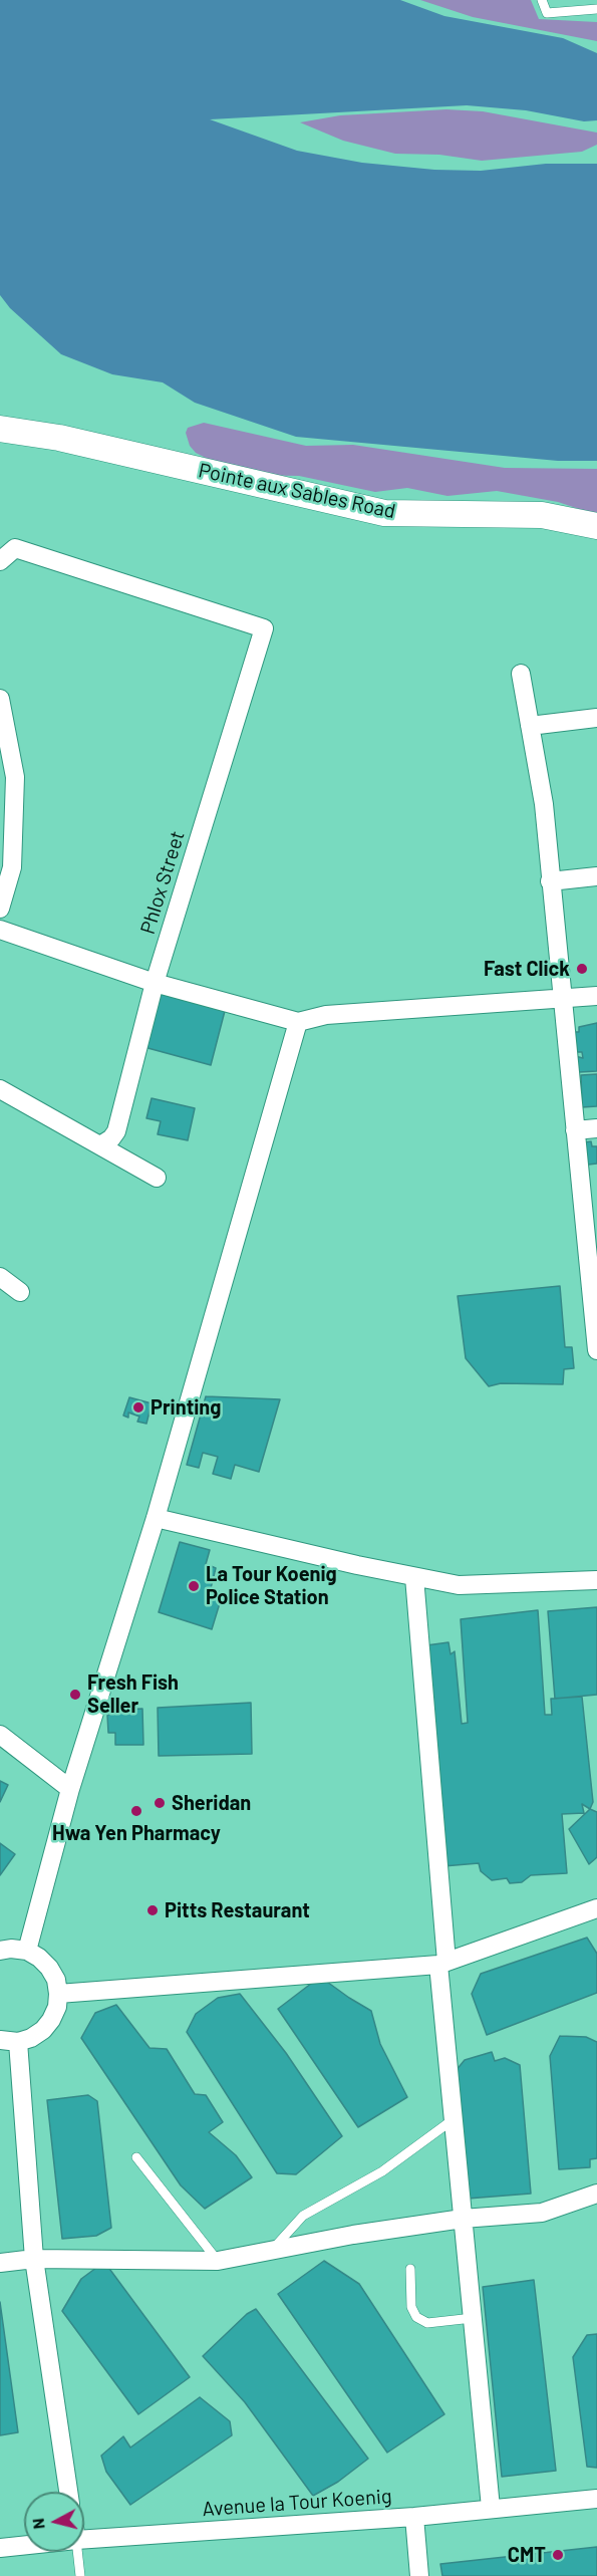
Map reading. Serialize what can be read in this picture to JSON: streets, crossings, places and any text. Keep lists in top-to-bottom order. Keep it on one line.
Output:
{"streets":{"main road":["Pointe aux Sables Road"],"street":["Phlox Street","Avenue la Tour Koenig"]},"places":["Fast Click","Printing","La Tour Koenig Police Station","Fresh Fish Seller","Sheridan","Hwa Yen Pharmacy","Pitts Restaurant","CMT"],"north":"left"}
